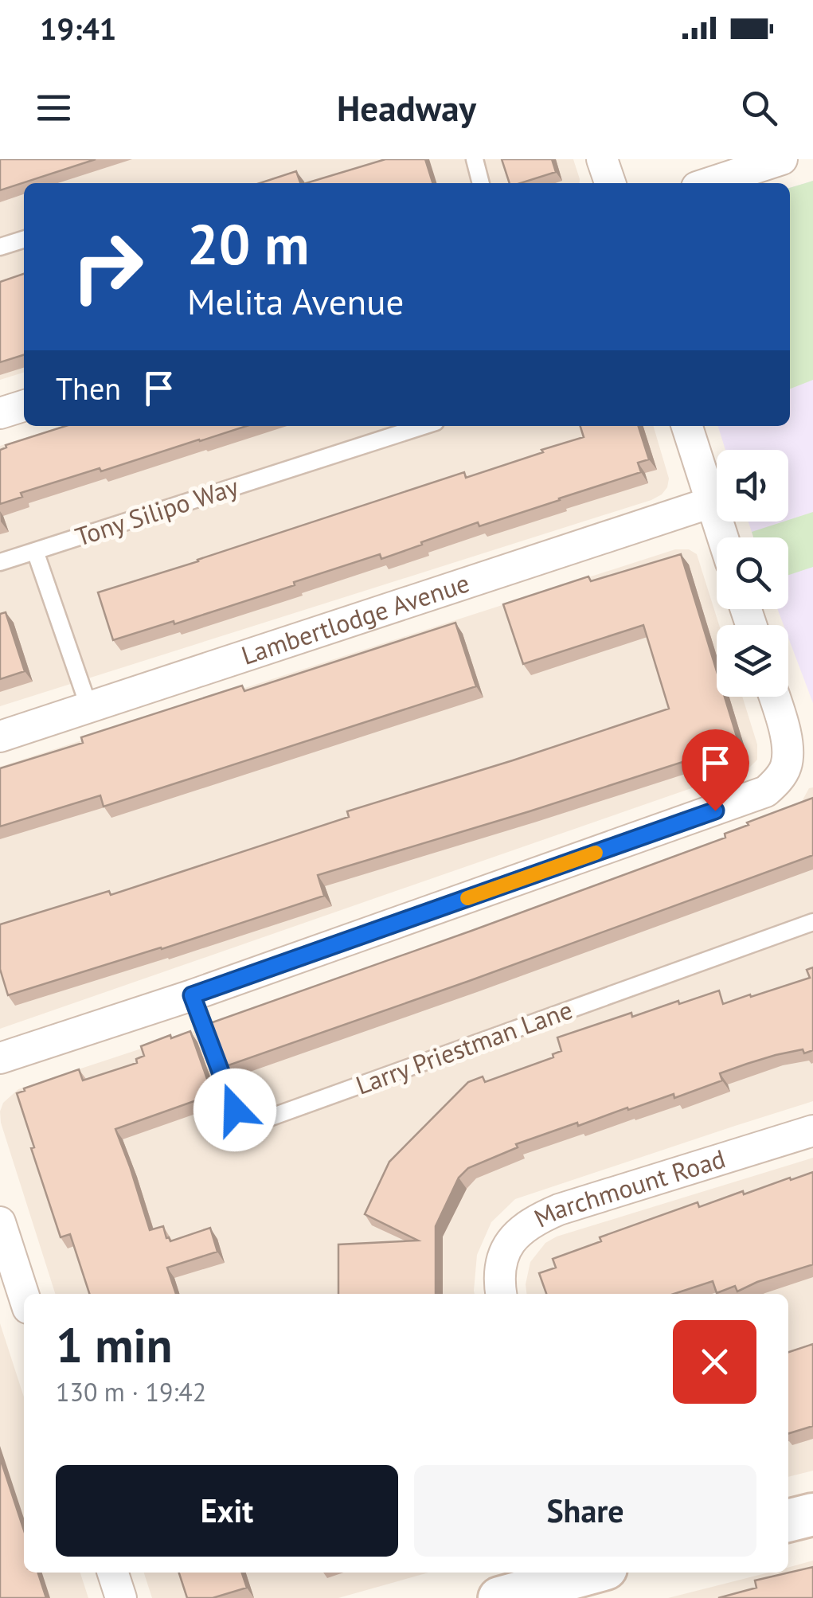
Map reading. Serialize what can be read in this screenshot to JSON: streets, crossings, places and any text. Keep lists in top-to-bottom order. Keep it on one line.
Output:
{"streets":{"street":["Lambertlodge Avenue","Marchmount Road"],"lane":["Tony Silipo Way","Larry Priestman Lane"]},"page":{"status":"19:41","header":"Headway","turn":["20 m","Melita Avenue"],"then":"Then","heading":["1 min","130 m · 19:42"],"buttons":["Exit","Share"]}}
